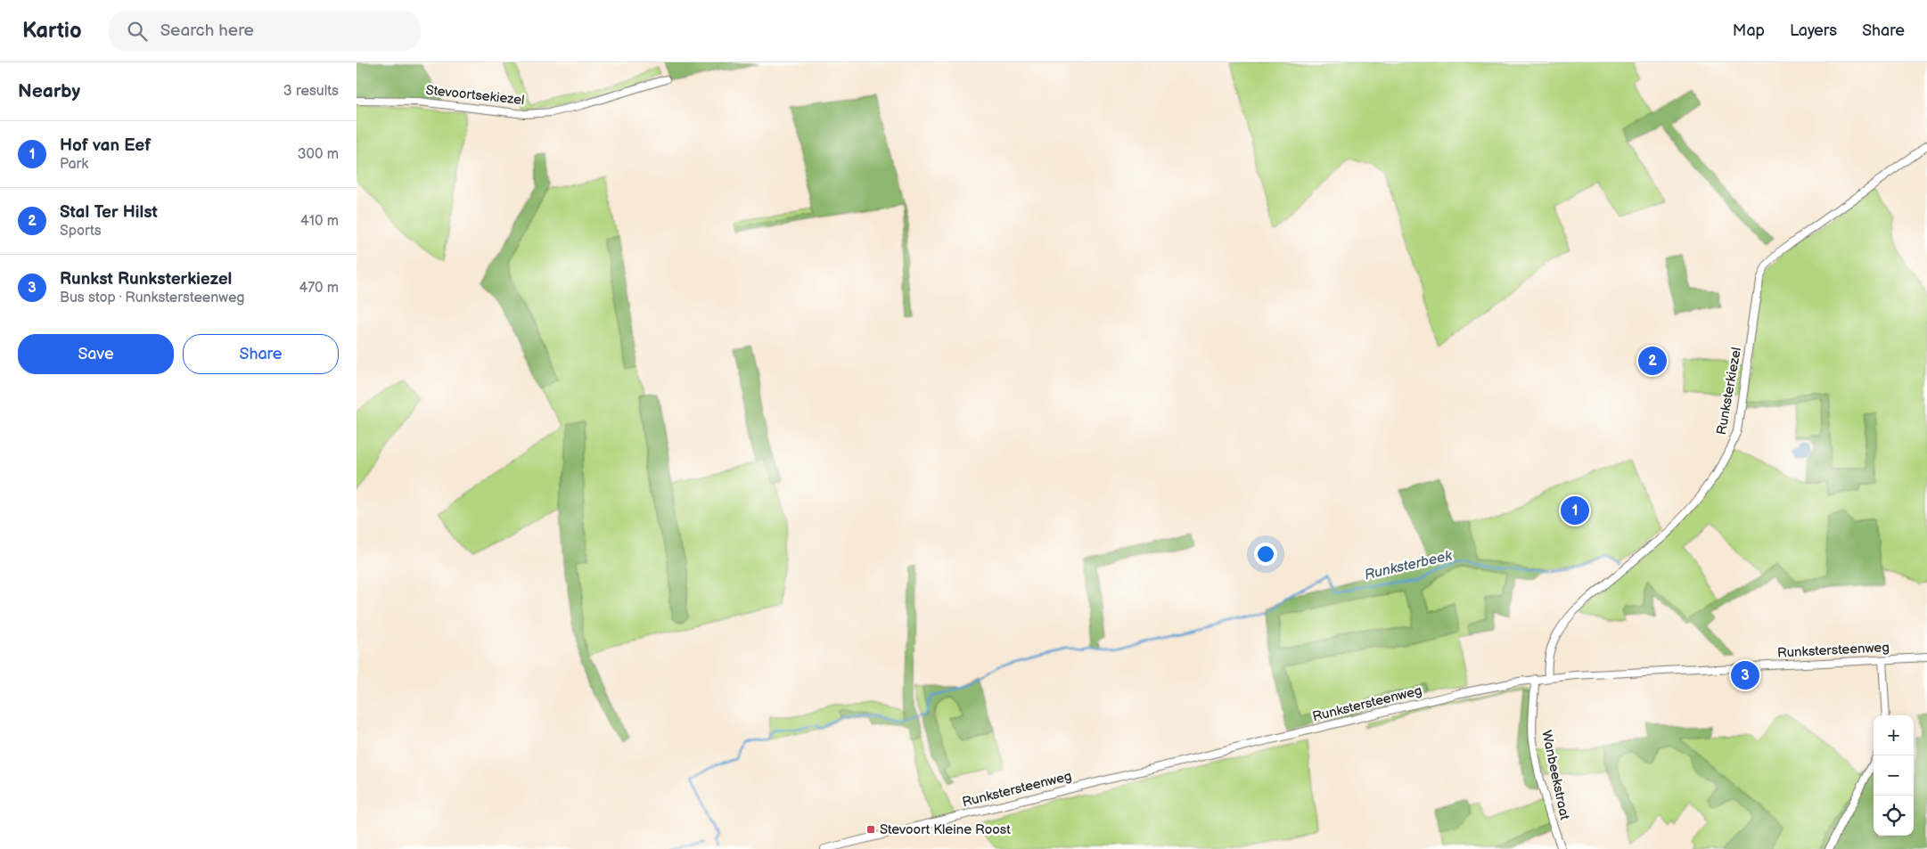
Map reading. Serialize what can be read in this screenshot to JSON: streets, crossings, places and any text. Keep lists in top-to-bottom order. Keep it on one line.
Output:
{"streets":{"street":["Stevoortsekiezel","Runksterkiezel","Runkstersteenweg","Wanbeekstraat"]},"crossings":[["Runksterkiezel","Runkstersteenweg"],["Runkstersteenweg","Wanbeekstraat"]],"water":["Runksterbeek"],"places":{"transit":["Stevoort Kleine Roost"]},"page":{"header":"Kartio","search":"Search here","nav":["Map","Layers","Share"],"heading":["Nearby","3 results"],"list":[{"mark":"1","name":"Hof van Eef","note":"Park","value":"300 m"},{"mark":"2","name":"Stal Ter Hilst","note":"Sports","value":"410 m"},{"mark":"3","name":"Runkst Runksterkiezel","note":"Bus stop · Runkstersteenweg","value":"470 m"}],"buttons":["Save","Share"],"pins":["2","1","3"],"map_buttons":["+","−"]}}
